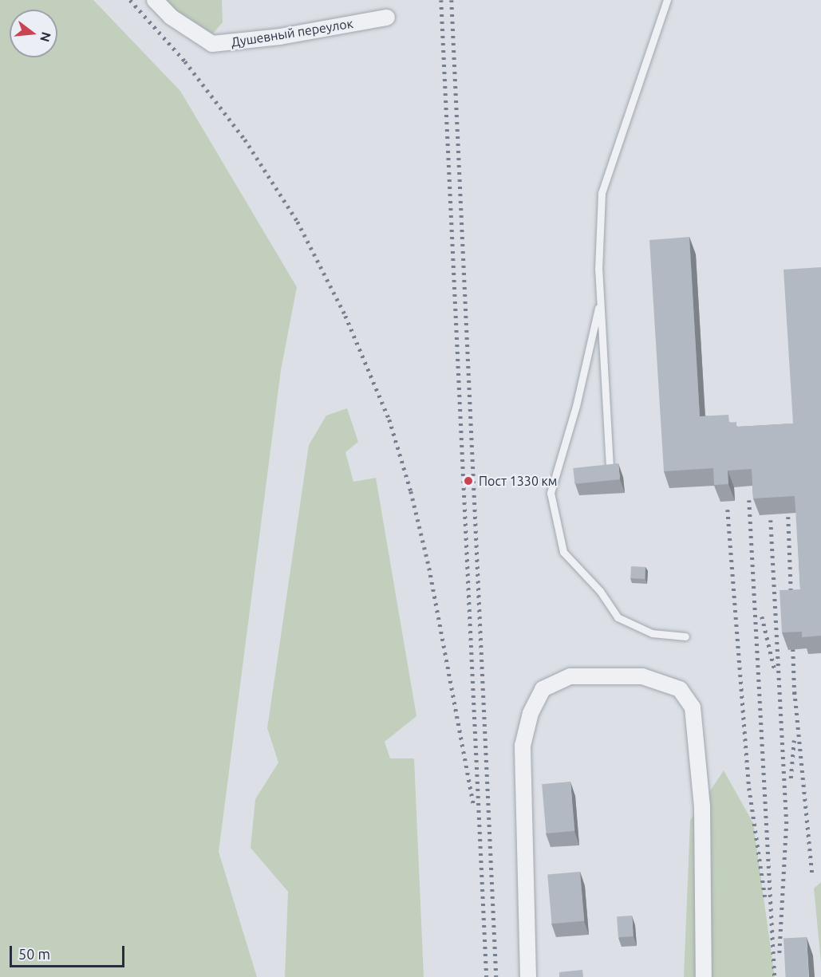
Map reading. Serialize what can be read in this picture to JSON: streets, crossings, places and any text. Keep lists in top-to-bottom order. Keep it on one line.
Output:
{"streets":{"street":["Душевный переулок"]},"places":["Пост 1330 км"],"scale_bar":"50 m","north":"right"}
